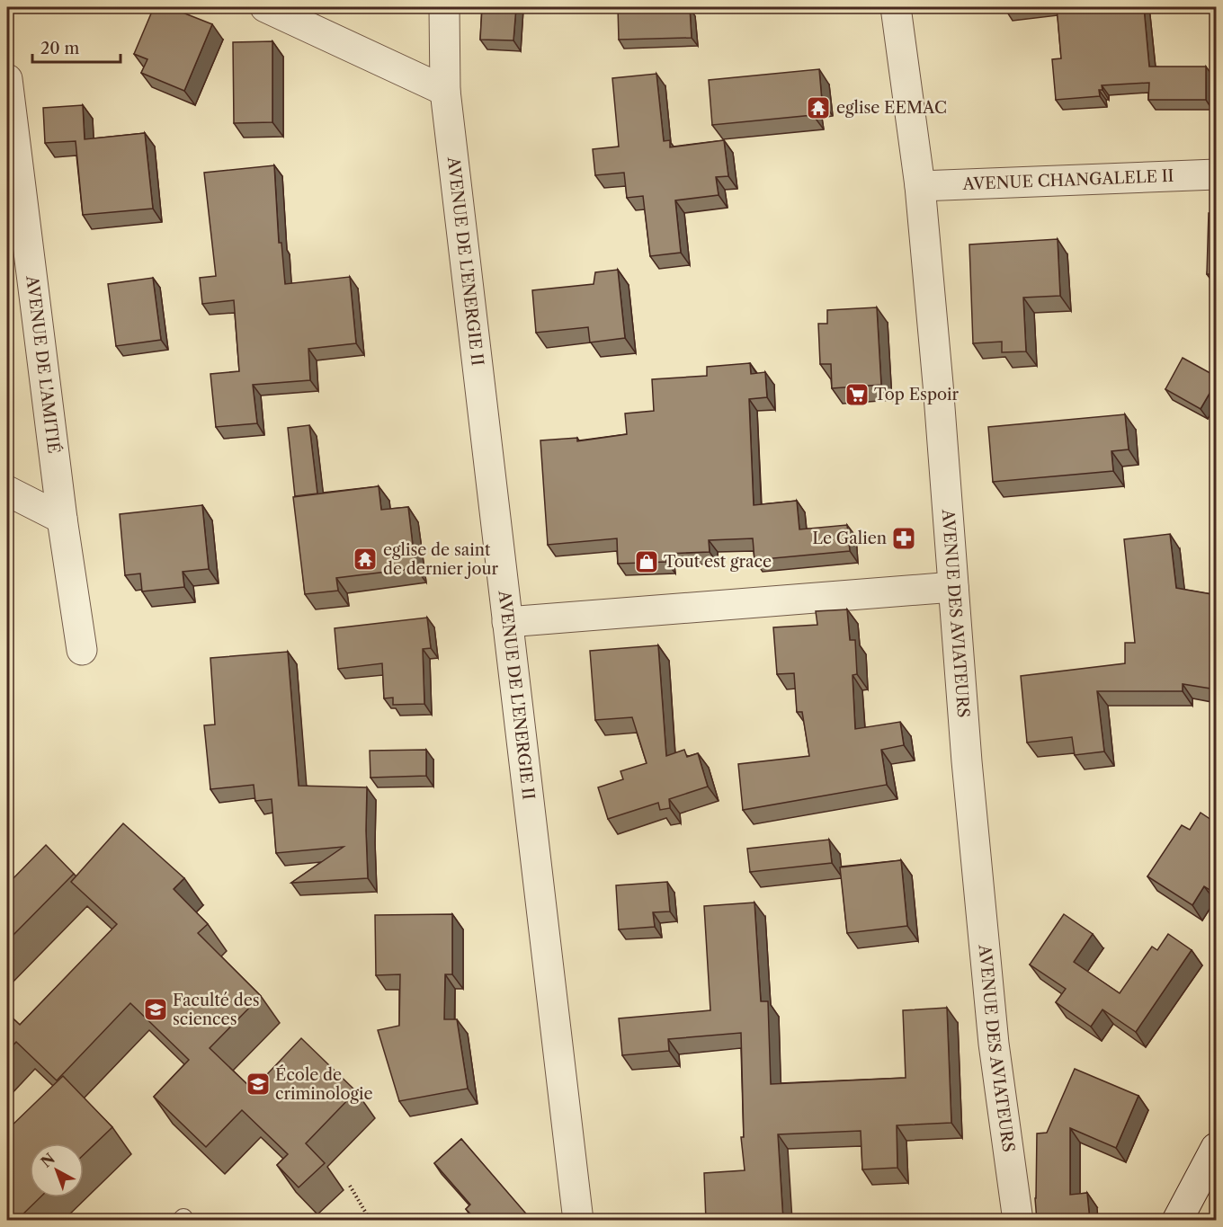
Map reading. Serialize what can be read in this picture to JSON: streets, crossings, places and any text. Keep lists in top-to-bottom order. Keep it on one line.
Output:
{"streets":{"street":["AVENUE CHANGALELE II","AVENUE DE L'ENERGIE II","AVENUE DE L'AMITIÉ","AVENUE DES AVIATEURS"]},"crossings":[["AVENUE CHANGALELE II","AVENUE DES AVIATEURS"]],"places":{"temple":["eglise EEMAC","eglise de saint de dernier jour"],"supermarket":["Top Espoir"],"pharmacy":["Le Galien"],"shop":["Tout est grace"],"school or university":["Faculté des sciences","École de criminologie"]},"scale_bar":"20 m","north":"top left"}
